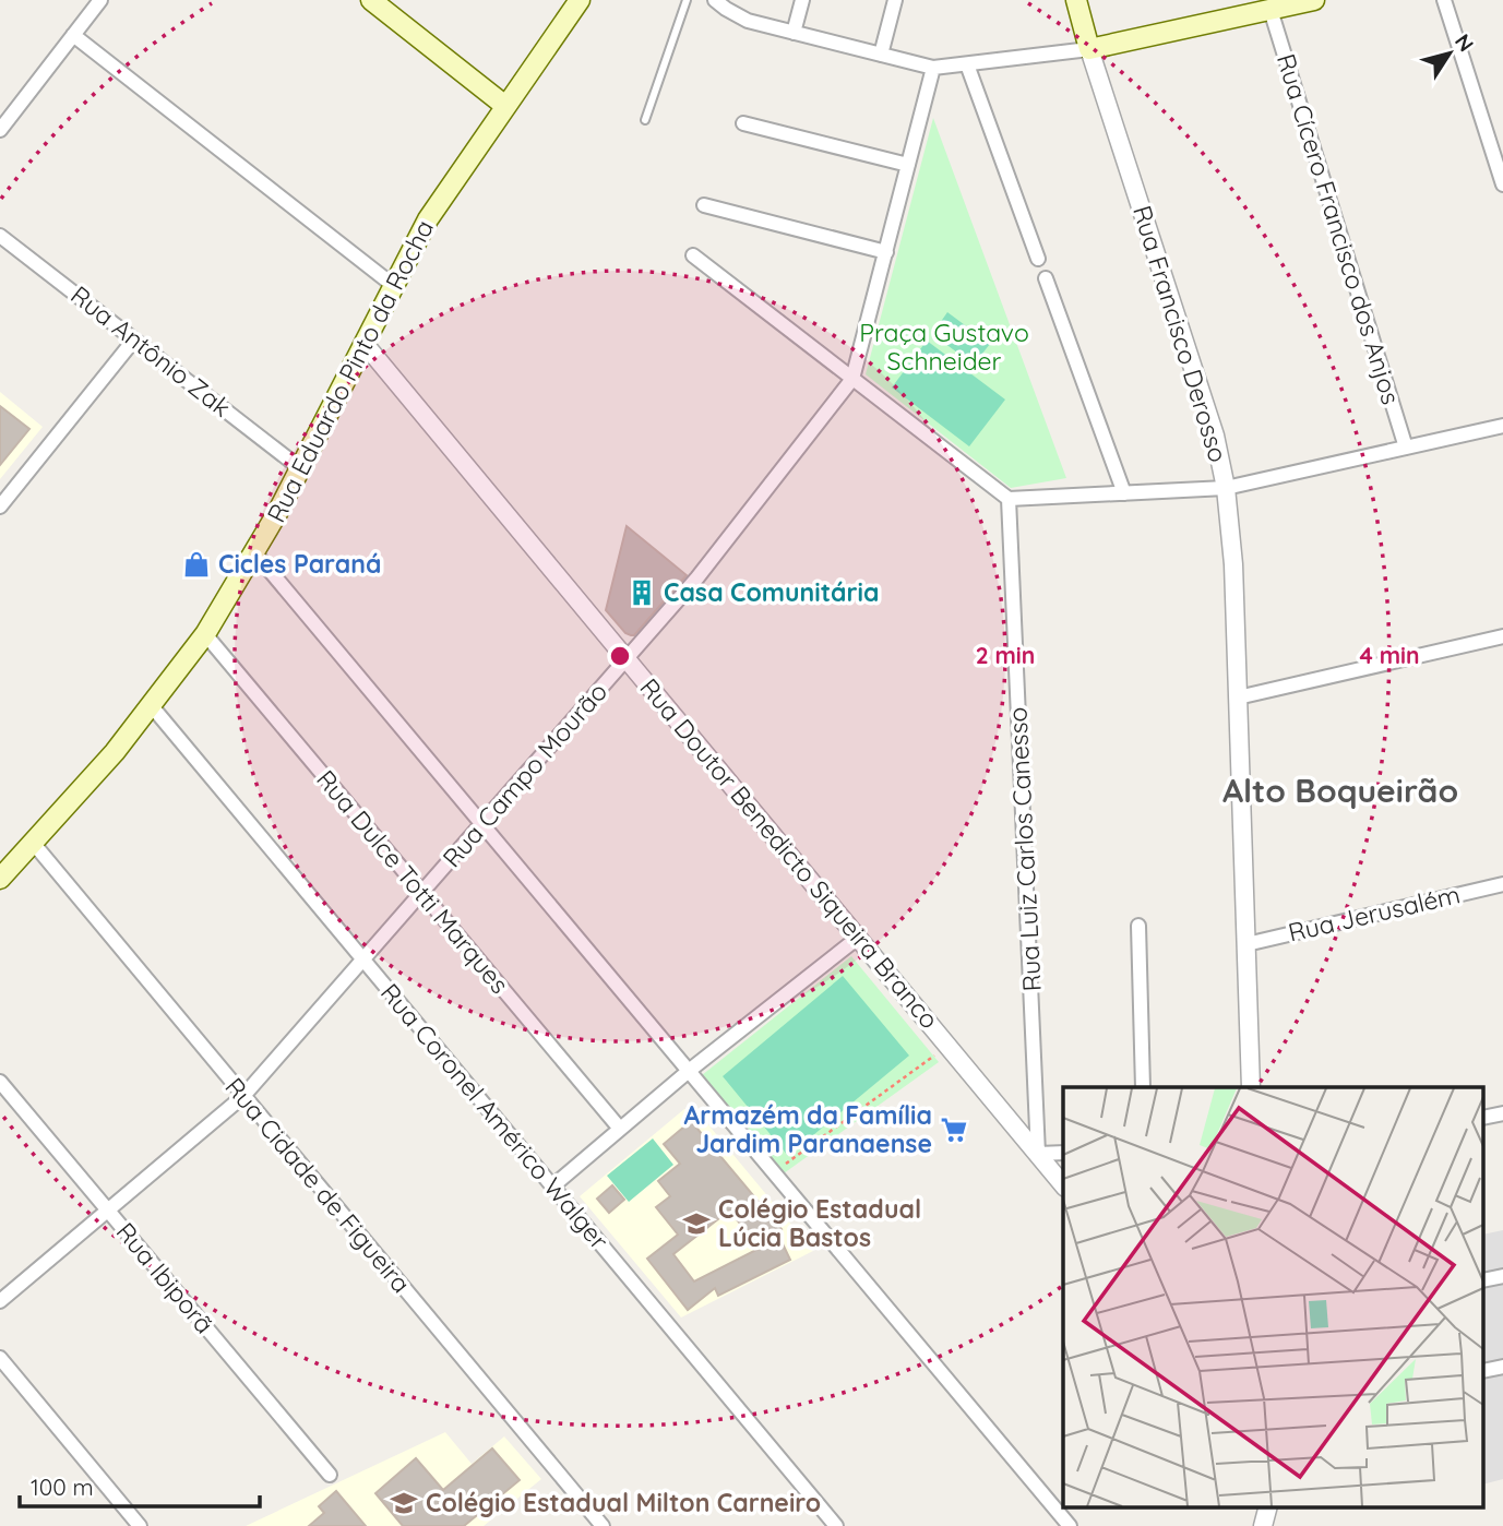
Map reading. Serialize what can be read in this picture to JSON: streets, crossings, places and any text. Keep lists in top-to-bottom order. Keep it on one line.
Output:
{"streets":{"main road":["Rua Francisco Derosso","Rua Eduardo Pinto da Rocha"],"street":["Rua Cícero Francisco dos Anjos","Rua Antônio Zak","Rua Campo Mourão","Rua Luiz Carlos Canesso","Rua Doutor Benedicto Siqueira Branco","Rua Dulce Totti Marques","Rua Jerusalém","Rua Coronel Américo Walger","Rua Cidade de Figueira","Rua Ibiporã"]},"crossings":[["Rua Francisco Derosso","Rua Jerusalém"],["Rua Antônio Zak","Rua Eduardo Pinto da Rocha"],["Rua Eduardo Pinto da Rocha","Rua Doutor Benedicto Siqueira Branco"],["Rua Eduardo Pinto da Rocha","Rua Dulce Totti Marques"],["Rua Eduardo Pinto da Rocha","Rua Coronel Américo Walger"],["Rua Eduardo Pinto da Rocha","Rua Cidade de Figueira"],["Rua Campo Mourão","Rua Doutor Benedicto Siqueira Branco"],["Rua Campo Mourão","Rua Dulce Totti Marques"],["Rua Campo Mourão","Rua Coronel Américo Walger"],["Rua Campo Mourão","Rua Cidade de Figueira"],["Rua Campo Mourão","Rua Ibiporã"],["Rua Luiz Carlos Canesso","Rua Doutor Benedicto Siqueira Branco"]],"districts":["Alto Boqueirão"],"parks":["Praça Gustavo Schneider"],"places":{"shop":["Cicles Paraná"],"building":["Casa Comunitária"],"supermarket":["Armazém da Família Jardim Paranaense"],"school or university":["Colégio Estadual Lúcia Bastos","Colégio Estadual Milton Carneiro"]},"scale_bar":"100 m","north":"top right","rings":["2 min","4 min"]}
